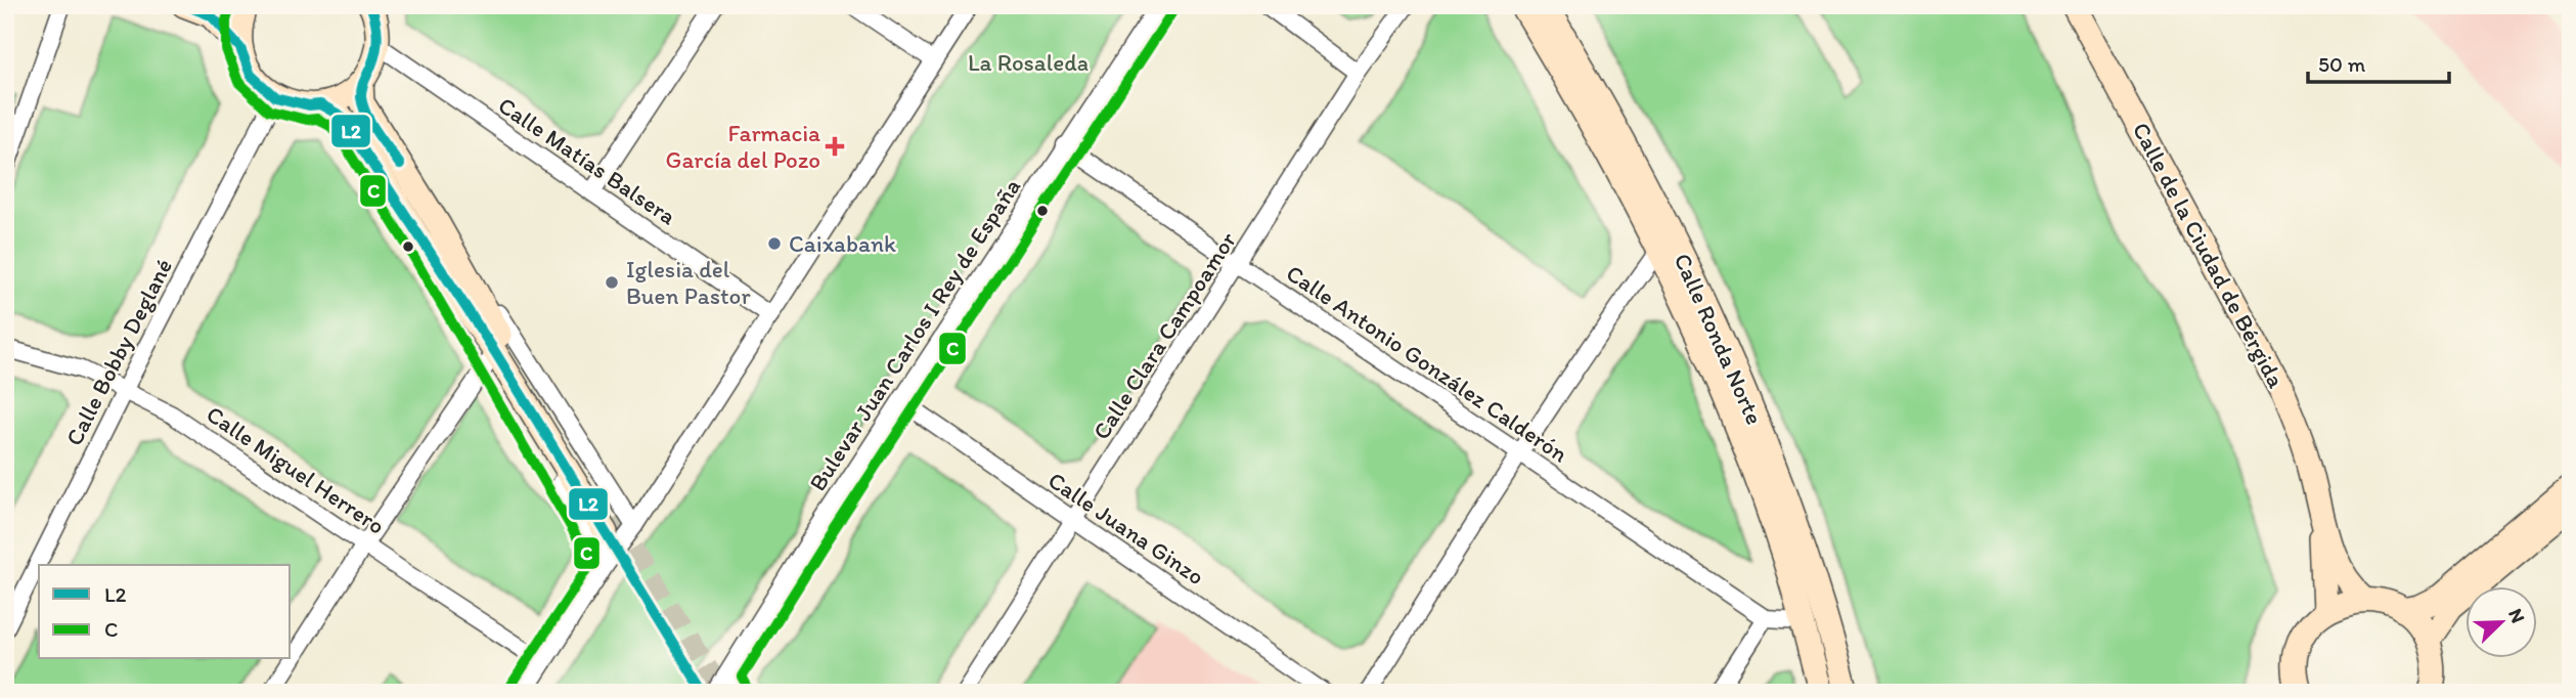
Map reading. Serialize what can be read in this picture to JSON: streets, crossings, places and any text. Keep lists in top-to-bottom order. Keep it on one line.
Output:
{"streets":{"street":["Calle Matías Balsera","Calle de la Ciudad de Bérgida","Bulevar Juan Carlos I Rey de España","Calle Clara Campoamor","Calle Ronda Norte","Calle Bobby Deglané","Calle Antonio González Calderón","Calle Miguel Herrero","Calle Juana Ginzo"]},"crossings":[["Bulevar Juan Carlos I Rey de España","Calle Antonio González Calderón"],["Bulevar Juan Carlos I Rey de España","Calle Juana Ginzo"],["Calle Clara Campoamor","Calle Antonio González Calderón"],["Calle Clara Campoamor","Calle Juana Ginzo"],["Calle Bobby Deglané","Calle Miguel Herrero"]],"parks":["La Rosaleda"],"places":{"health":["Farmacia García del Pozo"],"other":["Caixabank","Iglesia del Buen Pastor"]},"lines":["transit line L2","transit line C"],"legend":["L2","C"],"scale_bar":"50 m","north":"top right"}
